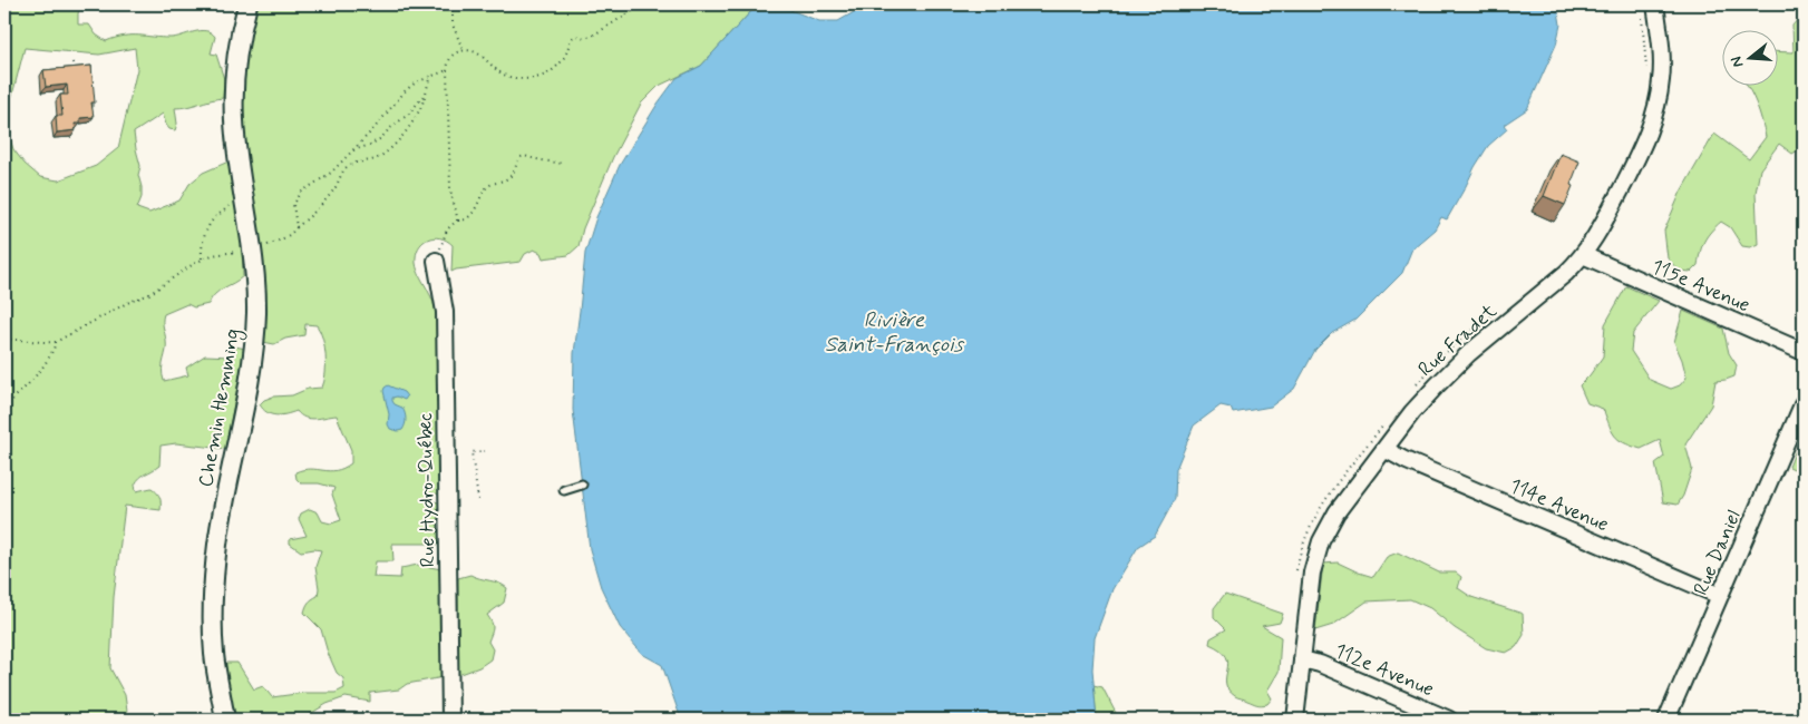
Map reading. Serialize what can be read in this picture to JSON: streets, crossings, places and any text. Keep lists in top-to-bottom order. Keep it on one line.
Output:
{"streets":{"street":["115e Avenue","Rue Fradet","Chemin Hemming","Rue Hydro-Québec","114e Avenue","Rue Daniel","112e Avenue"]},"crossings":[["115e Avenue","Rue Fradet"],["Rue Fradet","114e Avenue"],["Rue Fradet","112e Avenue"],["114e Avenue","Rue Daniel"]],"water":["Rivière Saint-François"],"north":"left"}
